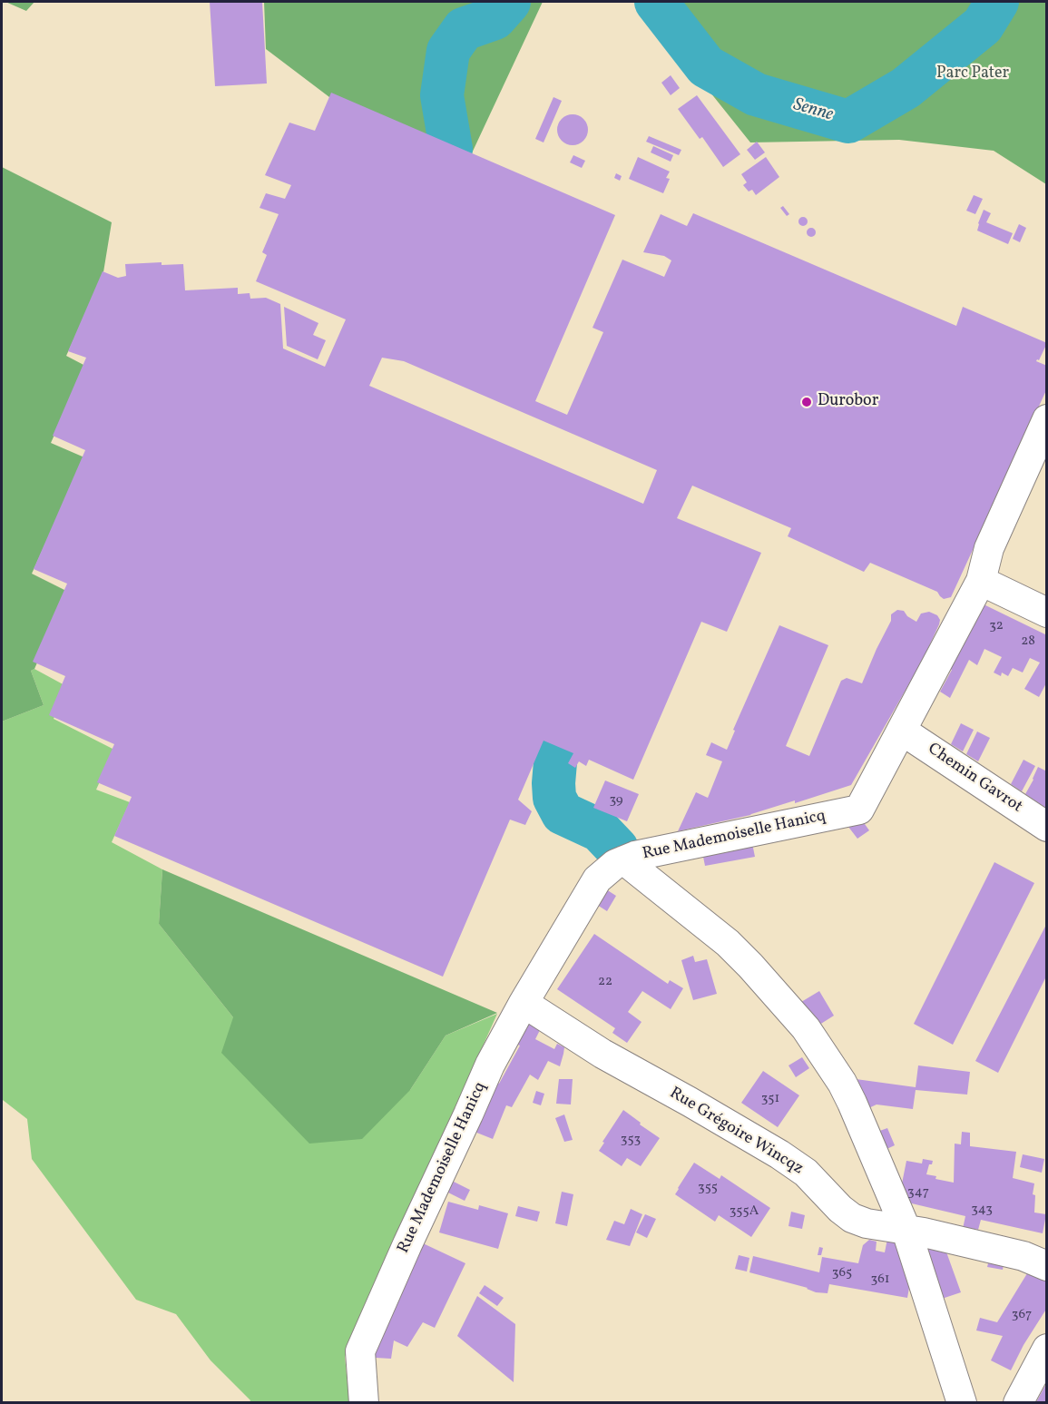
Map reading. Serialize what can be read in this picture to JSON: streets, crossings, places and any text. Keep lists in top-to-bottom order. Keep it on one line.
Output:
{"streets":{"street":["Chemin Gavrot","Rue Mademoiselle Hanicq","Rue Grégoire Wincqz"]},"crossings":[["Chemin Gavrot","Rue Mademoiselle Hanicq"],["Rue Mademoiselle Hanicq","Rue Grégoire Wincqz"]],"water":["Senne"],"parks":["Parc Pater"],"places":["Durobor"],"house_numbers":["32","28","39","22","351","353","355","347","343","355A","365","361","367"]}
